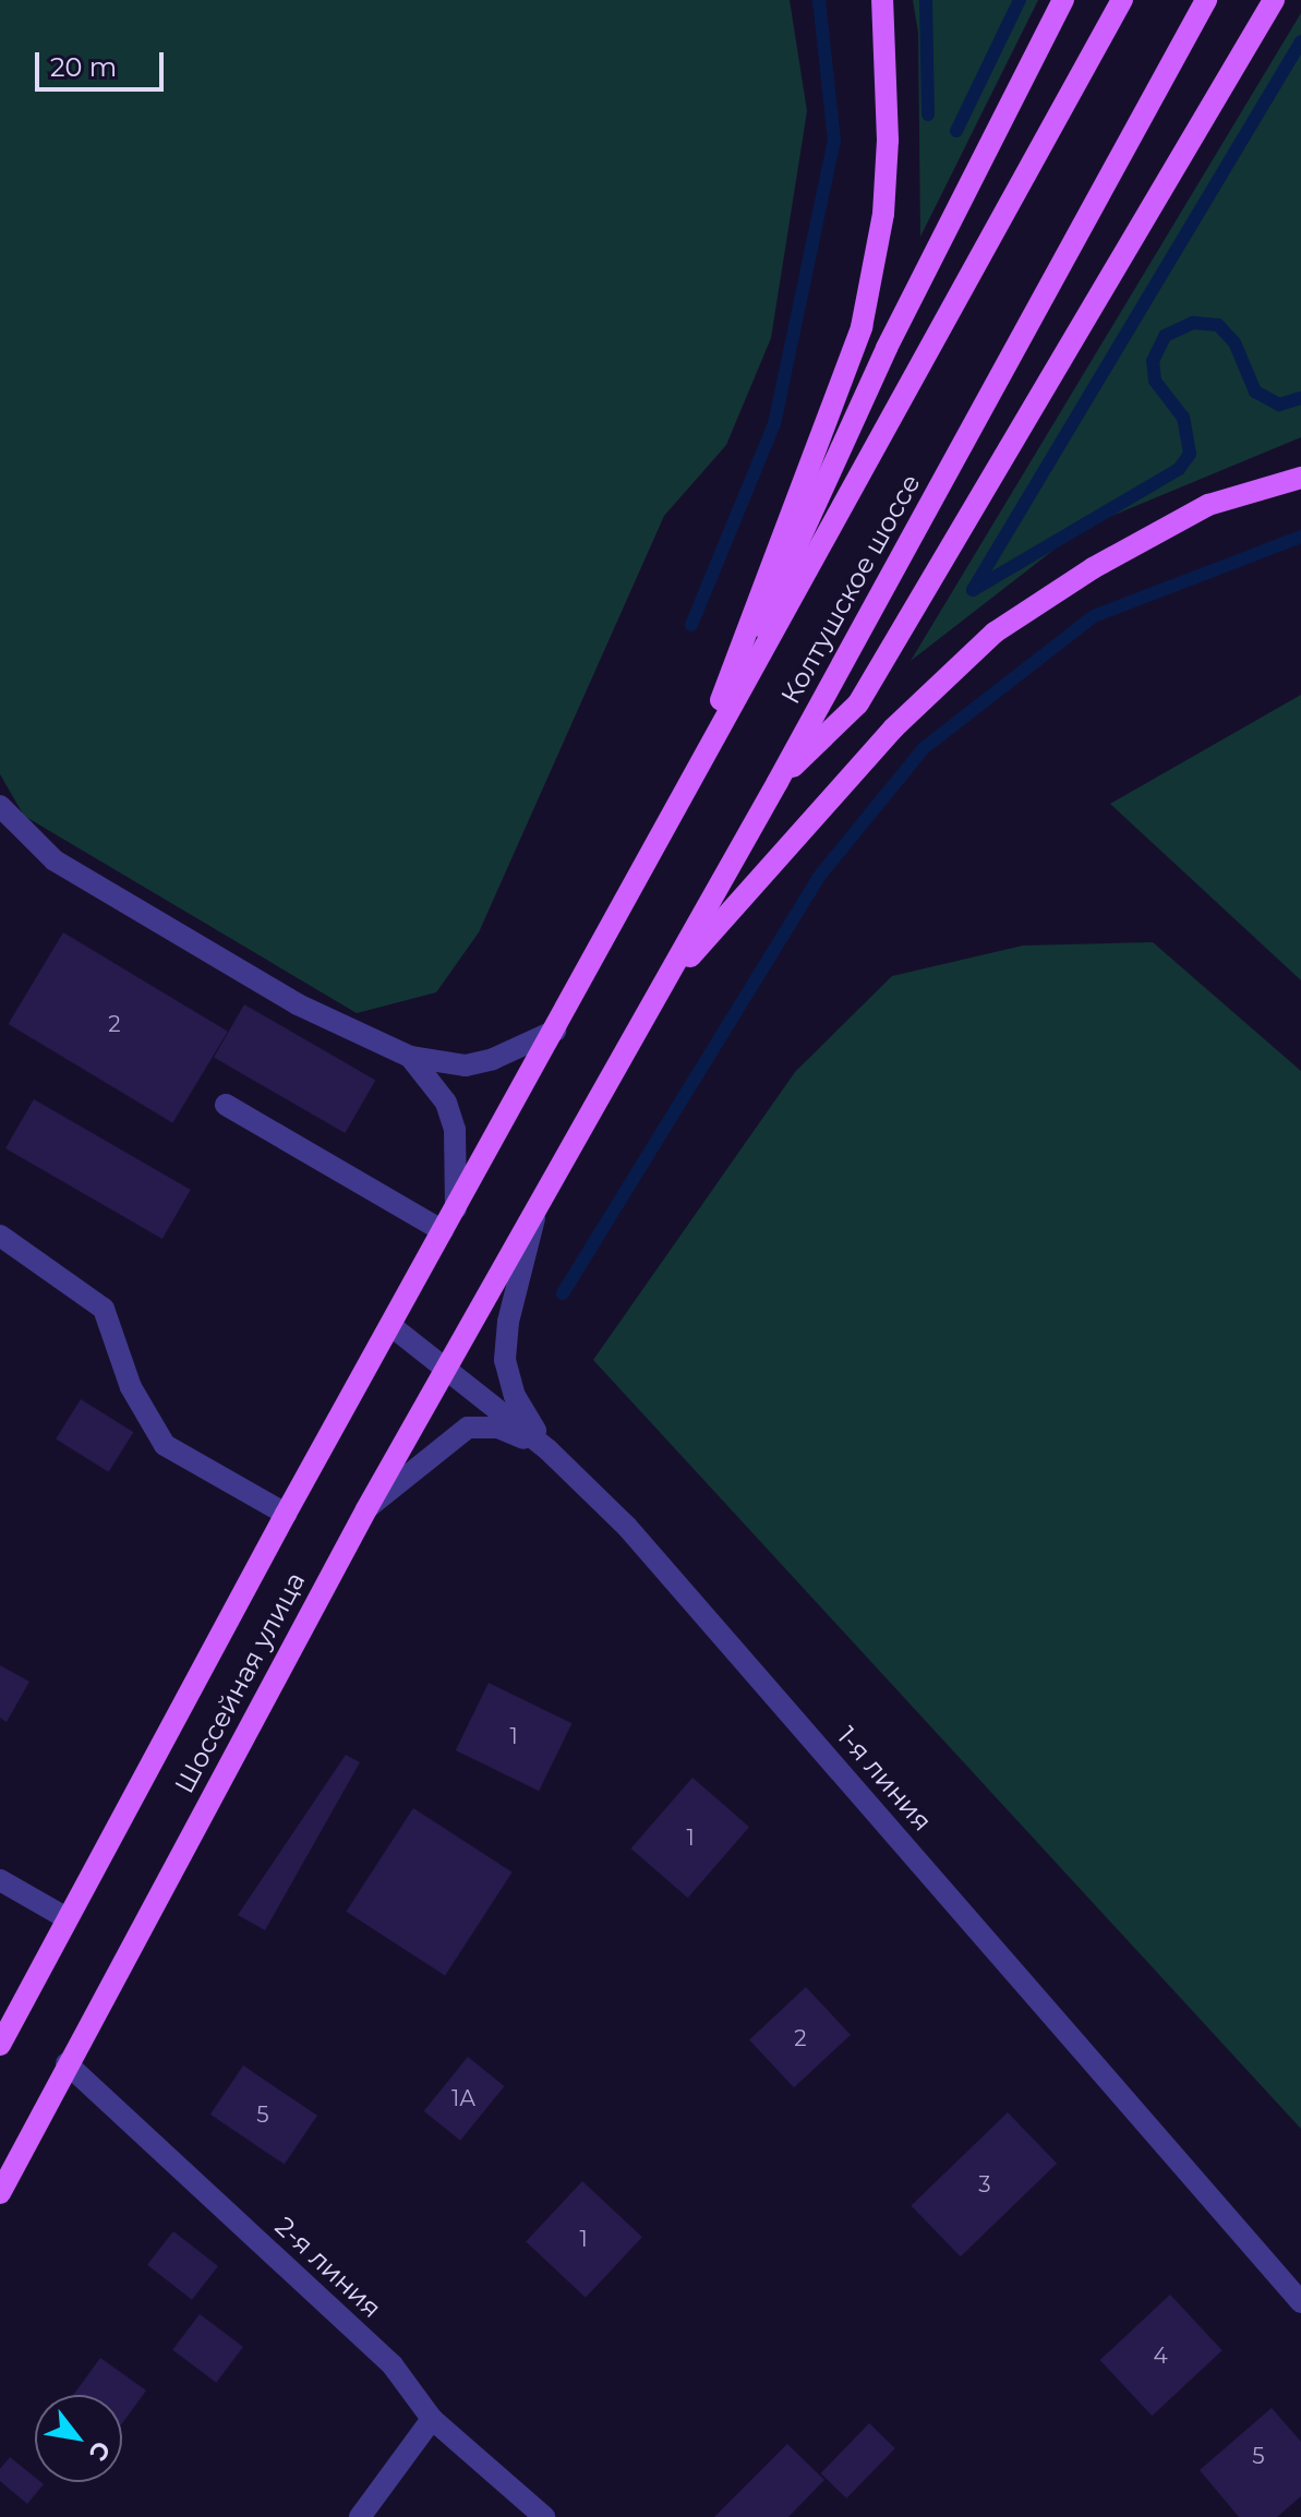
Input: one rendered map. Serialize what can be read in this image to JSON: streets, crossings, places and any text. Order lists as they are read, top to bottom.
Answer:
{
  "streets": {
    "main road": ["Колтушское шоссе", "Шоссейная улица"],
    "street": ["1-я линия", "2-я линия"]
  },
  "crossings": [
    ["Колтушское шоссе", "Шоссейная улица"],
    ["Шоссейная улица", "1-я линия"],
    ["Шоссейная улица", "2-я линия"]
  ],
  "house_numbers": [
    "2",
    "1",
    "1",
    "2",
    "1А",
    "5",
    "3",
    "1",
    "4",
    "5"
  ],
  "scale_bar": "20 m",
  "north": "bottom right"
}
